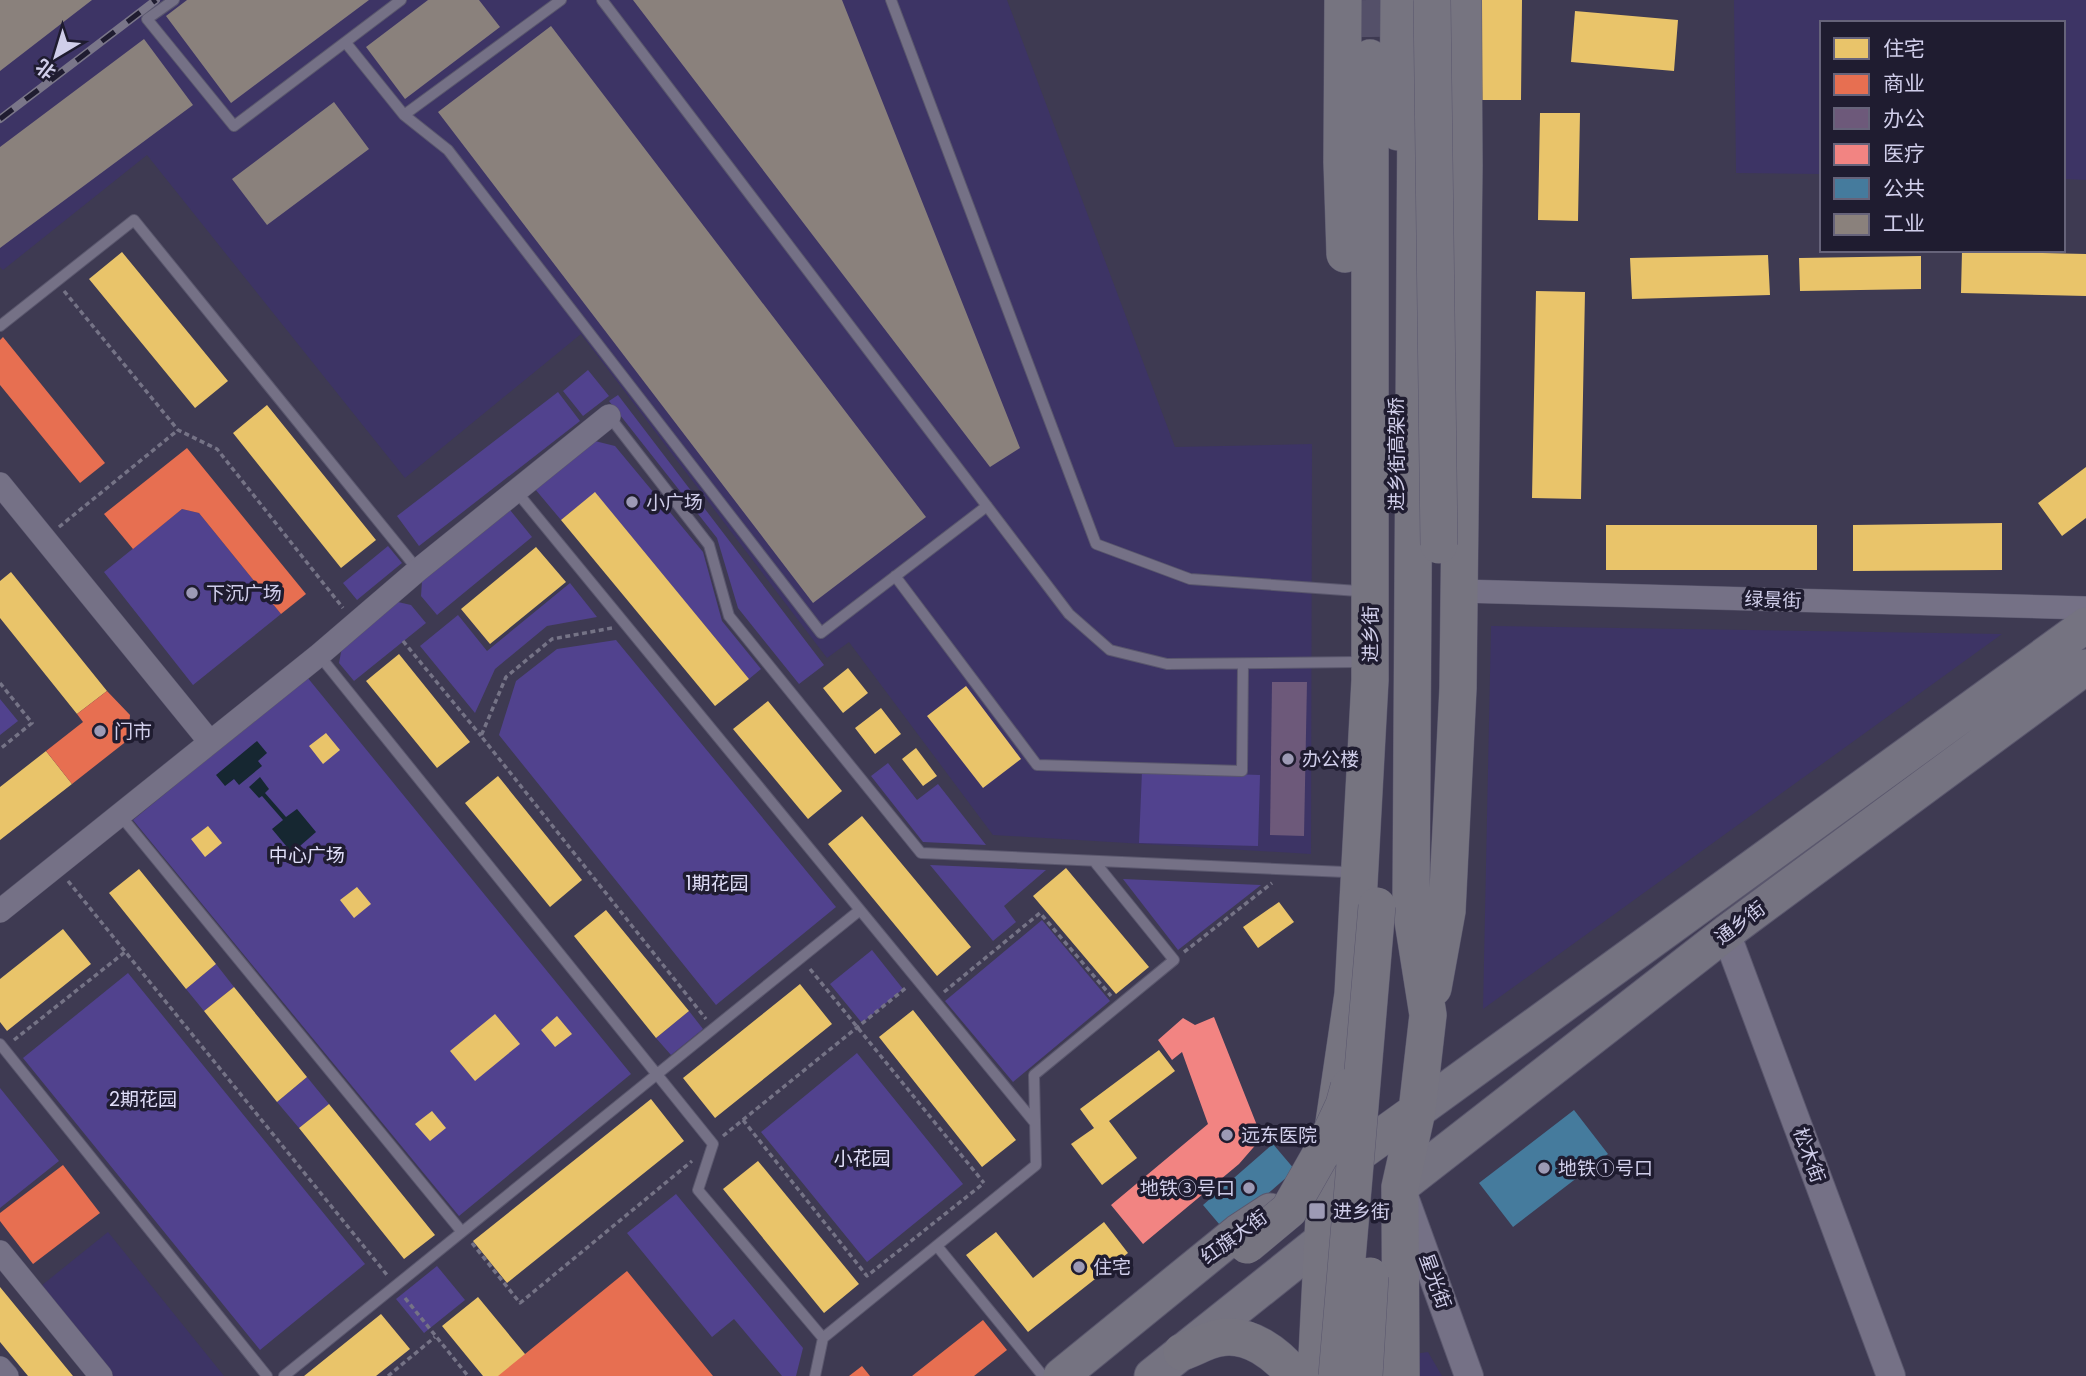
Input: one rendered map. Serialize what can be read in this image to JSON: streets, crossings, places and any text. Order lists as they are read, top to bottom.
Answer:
{
  "streets": {
    "highway": ["进乡街高架桥", "进乡街", "红旗大街"],
    "main road": ["通乡街"],
    "street": ["绿景街", "松木街", "星光街"]
  },
  "crossings": [
    ["进乡街高架桥", "进乡街"],
    ["进乡街", "红旗大街"],
    ["通乡街", "松木街"],
    ["通乡街", "红旗大街"],
    ["通乡街", "星光街"]
  ],
  "parks": [
    "中心广场",
    "1期花园",
    "2期花园",
    "小花园"
  ],
  "places": {
    "other": [
      "小广场",
      "下沉广场",
      "门市",
      "办公楼",
      "远东医院",
      "地铁①号口",
      "地铁③号口",
      "住宅"
    ],
    "transit": ["进乡街"]
  },
  "legend": [
    "住宅",
    "商业",
    "办公",
    "医疗",
    "公共",
    "工业"
  ],
  "north": "bottom left"
}
